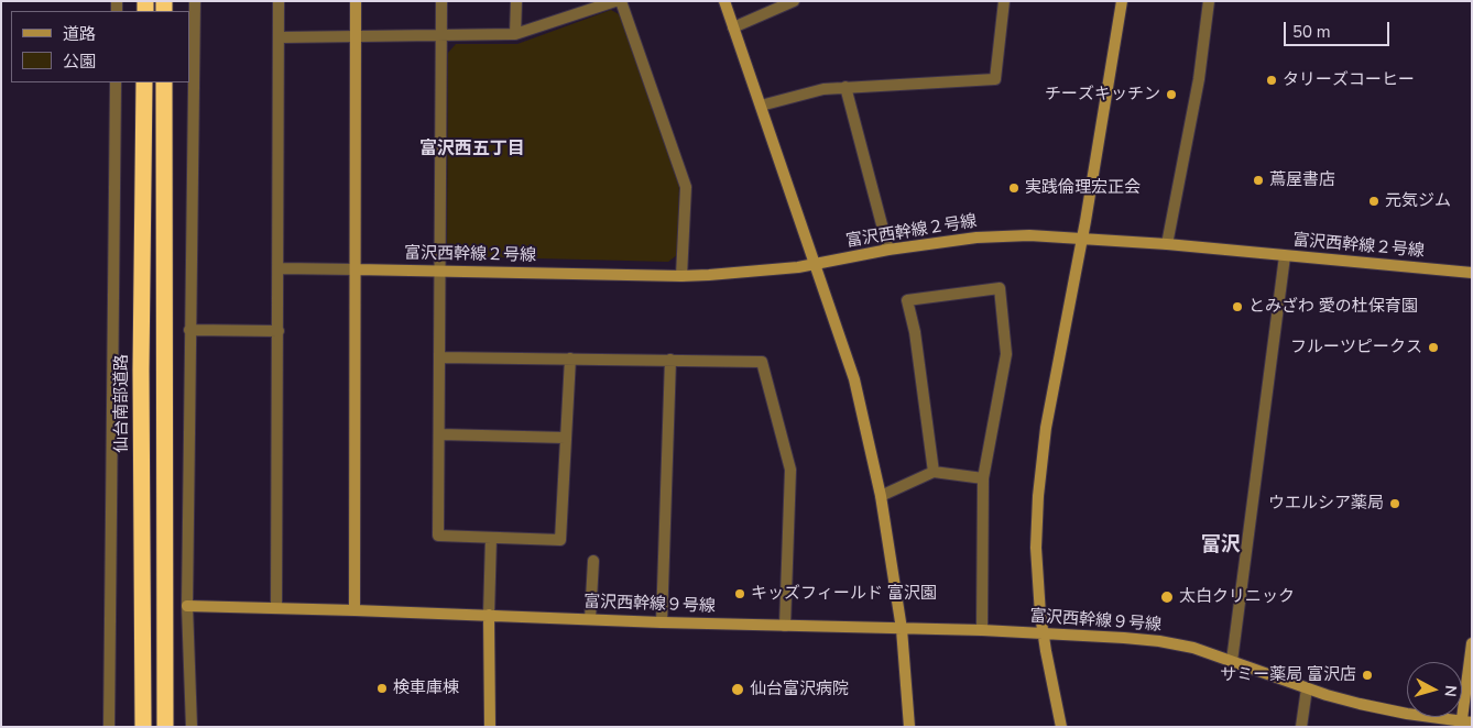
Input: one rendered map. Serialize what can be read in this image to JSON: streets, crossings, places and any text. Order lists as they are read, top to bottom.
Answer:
{
  "streets": {
    "highway": ["仙台南部道路"],
    "street": ["富沢西幹線２号線", "富沢西幹線９号線"]
  },
  "districts": ["富沢西五丁目", "富沢"],
  "places": [
    "タリーズコーヒー",
    "チーズキッチン",
    "蔦屋書店",
    "実践倫理宏正会",
    "元気ジム",
    "とみざわ 愛の杜保育園",
    "フルーツピークス",
    "ウエルシア薬局",
    "キッズフィールド 富沢園",
    "太白クリニック",
    "サミー薬局 富沢店",
    "検車庫棟",
    "仙台富沢病院"
  ],
  "legend": ["道路", "公園"],
  "scale_bar": "50 m",
  "north": "right"
}
